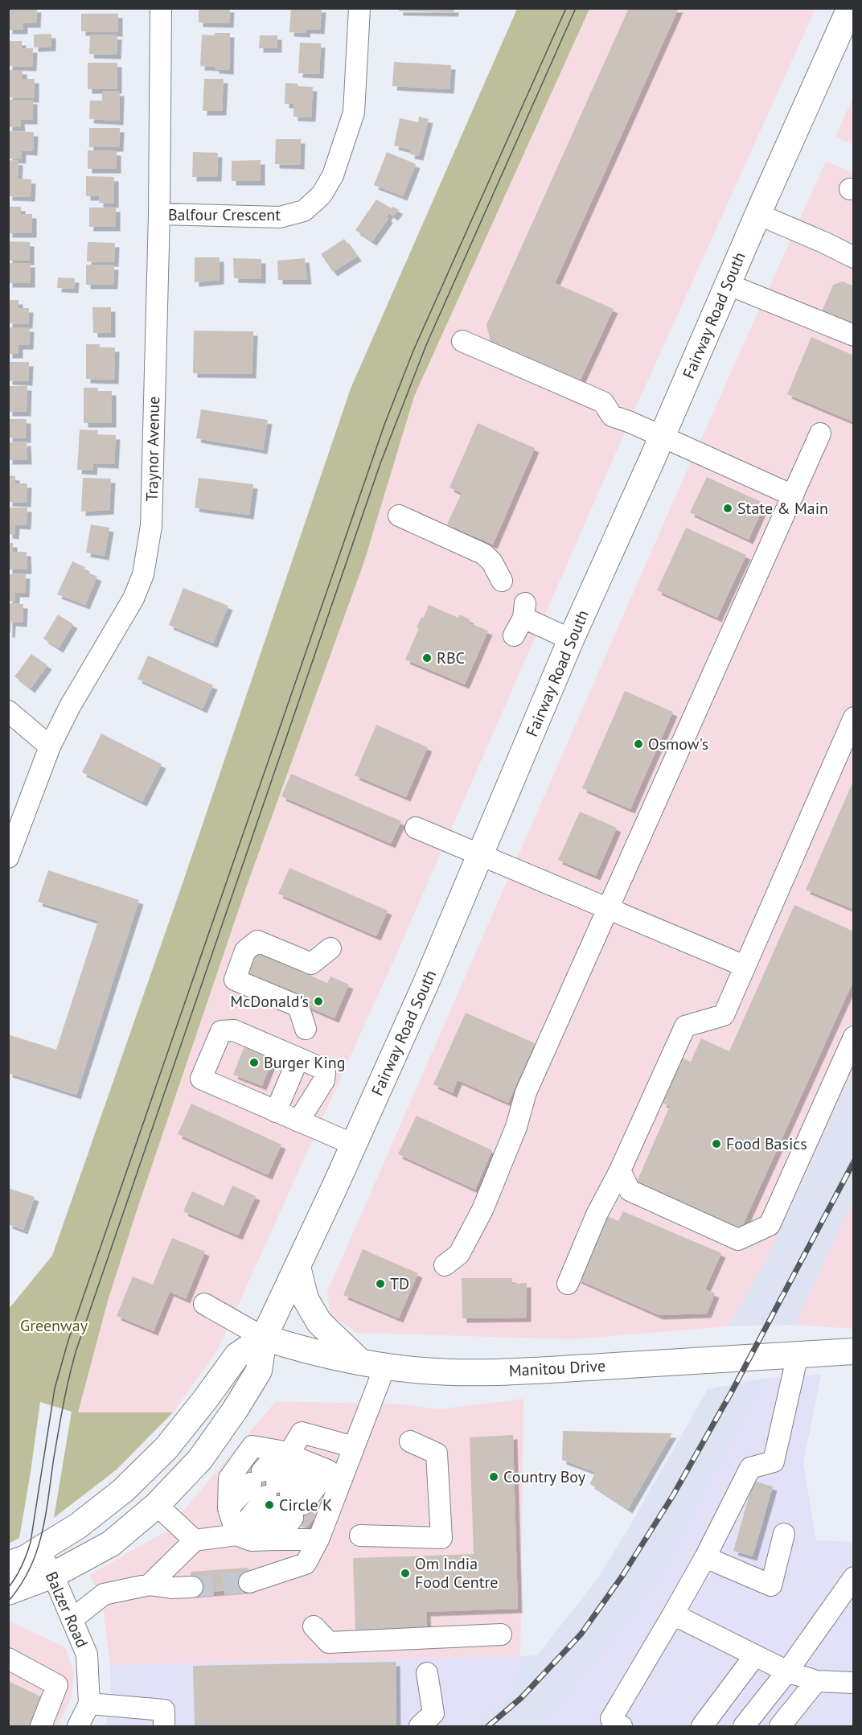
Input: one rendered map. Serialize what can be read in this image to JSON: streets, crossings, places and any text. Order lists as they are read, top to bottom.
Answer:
{
  "streets": {
    "main road": ["Fairway Road South", "Manitou Drive"],
    "street": ["Balfour Crescent", "Traynor Avenue", "Balzer Road"]
  },
  "crossings": [
    ["Balfour Crescent", "Traynor Avenue"],
    ["Fairway Road South", "Manitou Drive"]
  ],
  "parks": ["Greenway"],
  "places": [
    "State & Main",
    "RBC",
    "Osmow's",
    "McDonald's",
    "Burger King",
    "Food Basics",
    "TD",
    "Country Boy",
    "Circle K",
    "Om India Food Centre"
  ]
}
